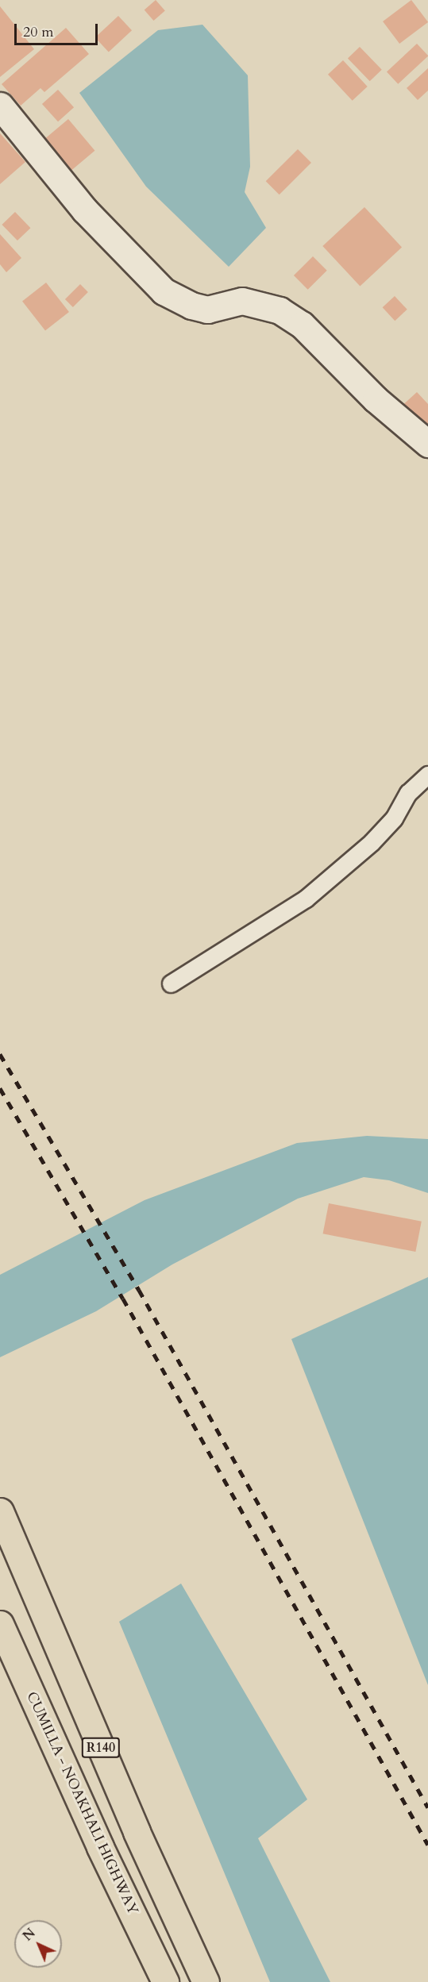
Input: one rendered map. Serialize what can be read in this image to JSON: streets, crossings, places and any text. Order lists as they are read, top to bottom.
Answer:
{
  "streets": {
    "main road": ["R140", "CUMILLA - NOAKHALI HIGHWAY"]
  },
  "scale_bar": "20 m",
  "north": "top left"
}
